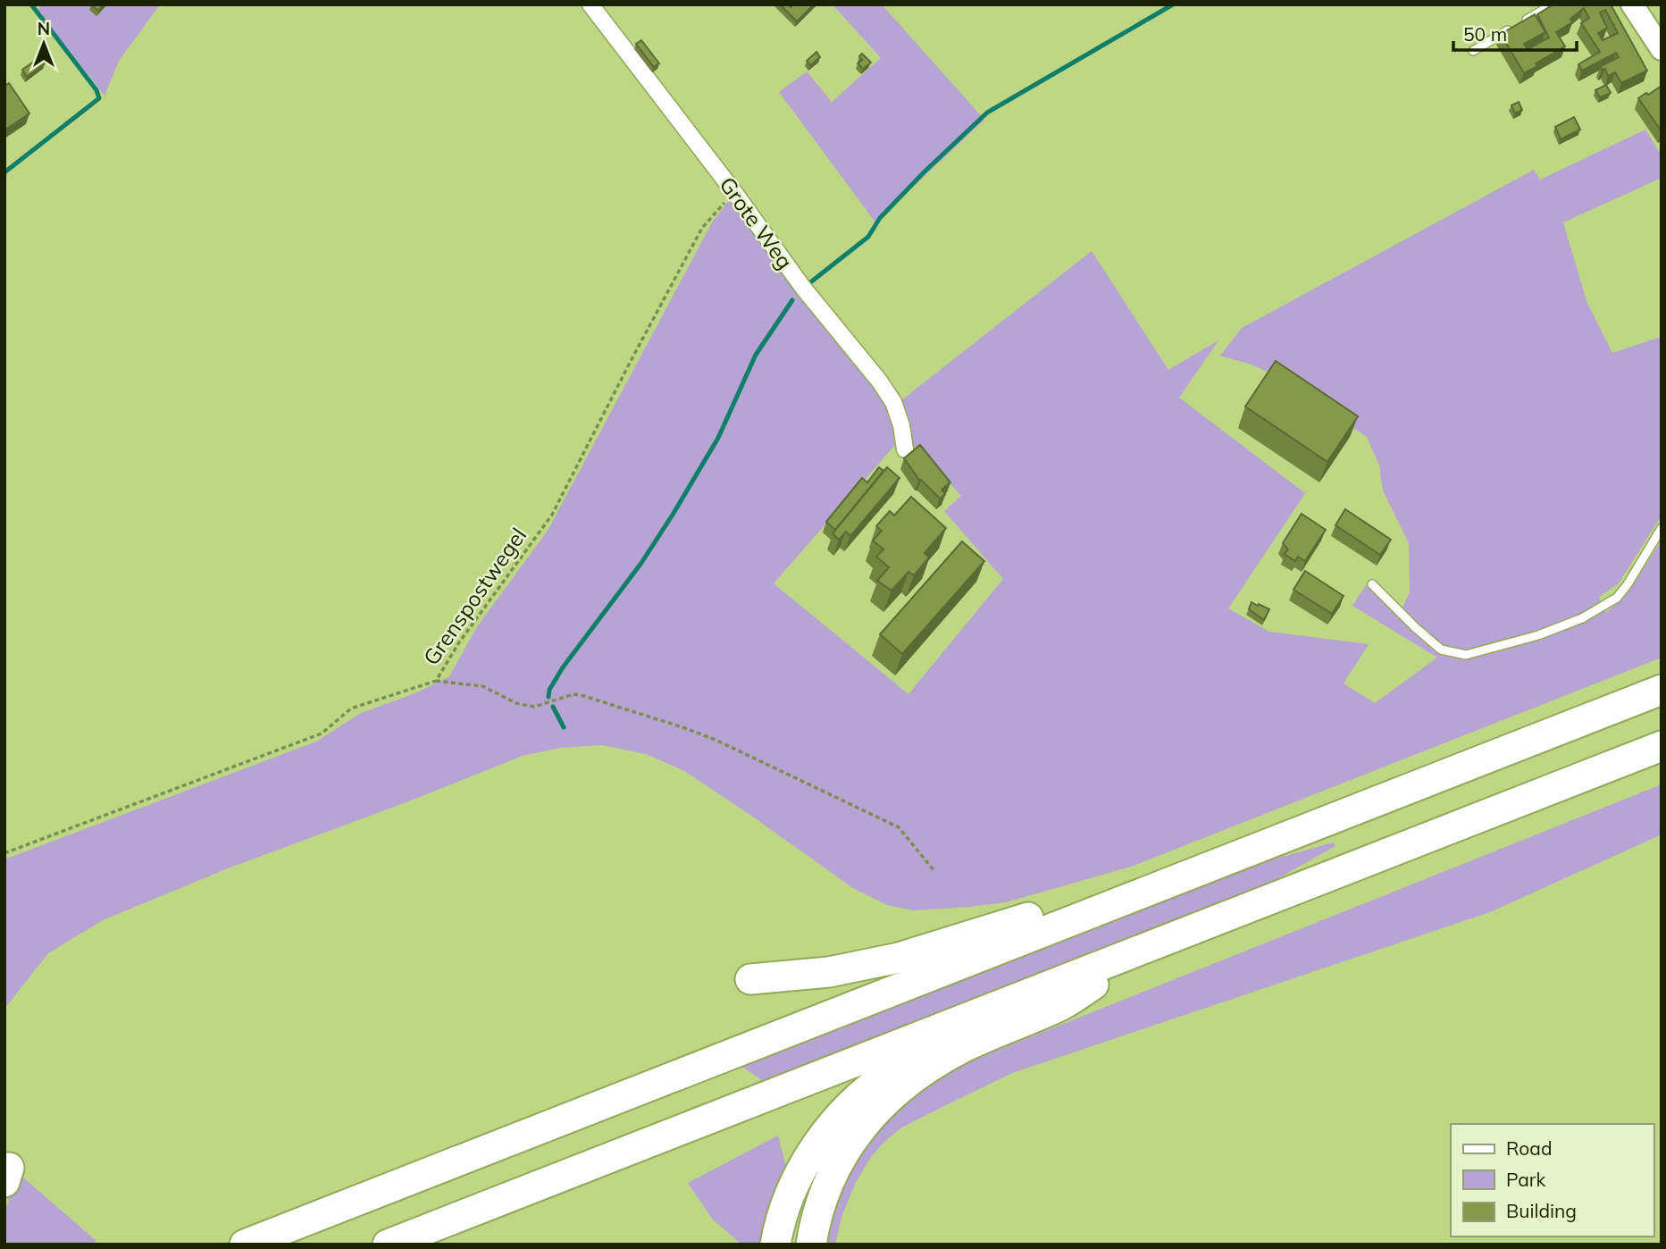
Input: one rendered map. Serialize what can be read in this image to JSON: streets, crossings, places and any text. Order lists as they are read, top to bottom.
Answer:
{
  "streets": {
    "street": ["Grote Weg"],
    "path": ["Grenspostwegel"]
  },
  "crossings": [
    ["Grote Weg", "Grenspostwegel"]
  ],
  "legend": ["Road", "Park", "Building"],
  "scale_bar": "50 m",
  "north": "top"
}
